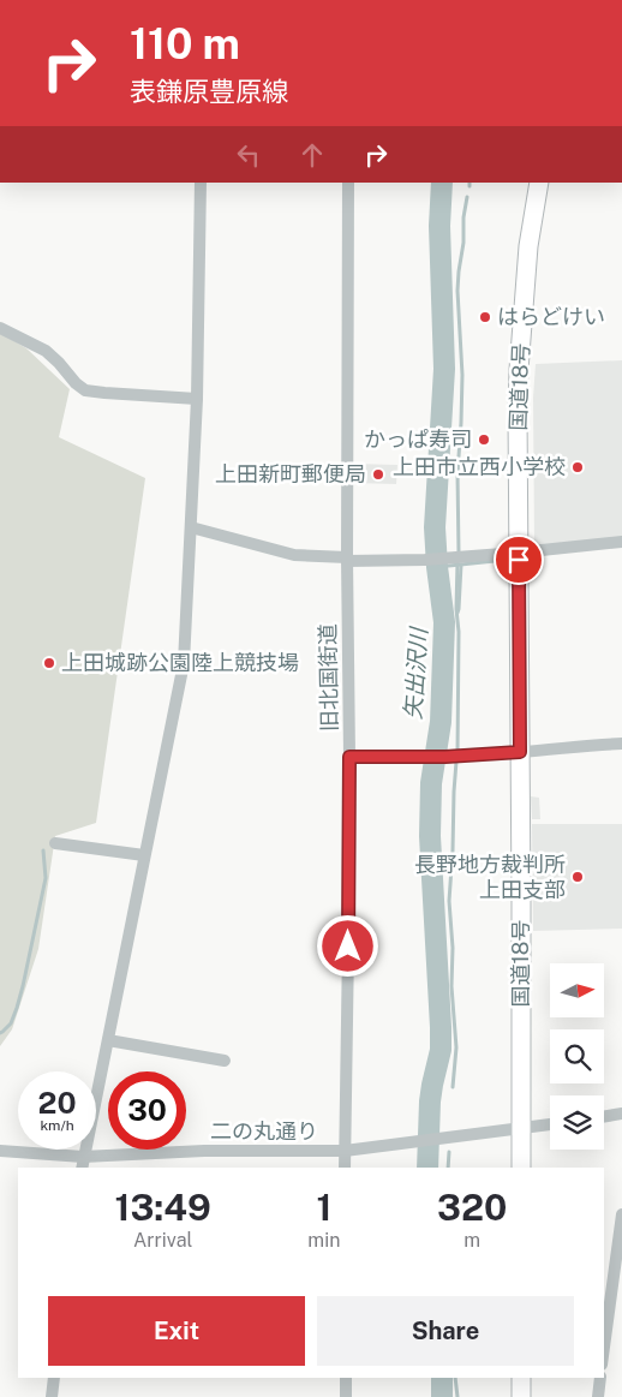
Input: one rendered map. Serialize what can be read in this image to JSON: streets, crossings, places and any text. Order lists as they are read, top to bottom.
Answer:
{
  "streets": {
    "highway": ["国道18号"],
    "street": ["旧北国街道", "二の丸通り"]
  },
  "crossings": [
    ["国道18号", "二の丸通り"],
    ["旧北国街道", "二の丸通り"]
  ],
  "water": ["矢出沢川"],
  "places": [
    "はらどけい",
    "かっぱ寿司",
    "上田市立西小学校",
    "上田新町郵便局",
    "上田城跡公園陸上競技場",
    "長野地方裁判所 上田支部"
  ],
  "north": "right",
  "page": {
    "turn": ["110 m", "表鎌原豊原線"],
    "speed": "20 km/h",
    "limit": "30",
    "eta": [
      "13:49",
      "Arrival",
      "1",
      "min",
      "320",
      "m"
    ],
    "buttons": ["Exit", "Share"]
  }
}
